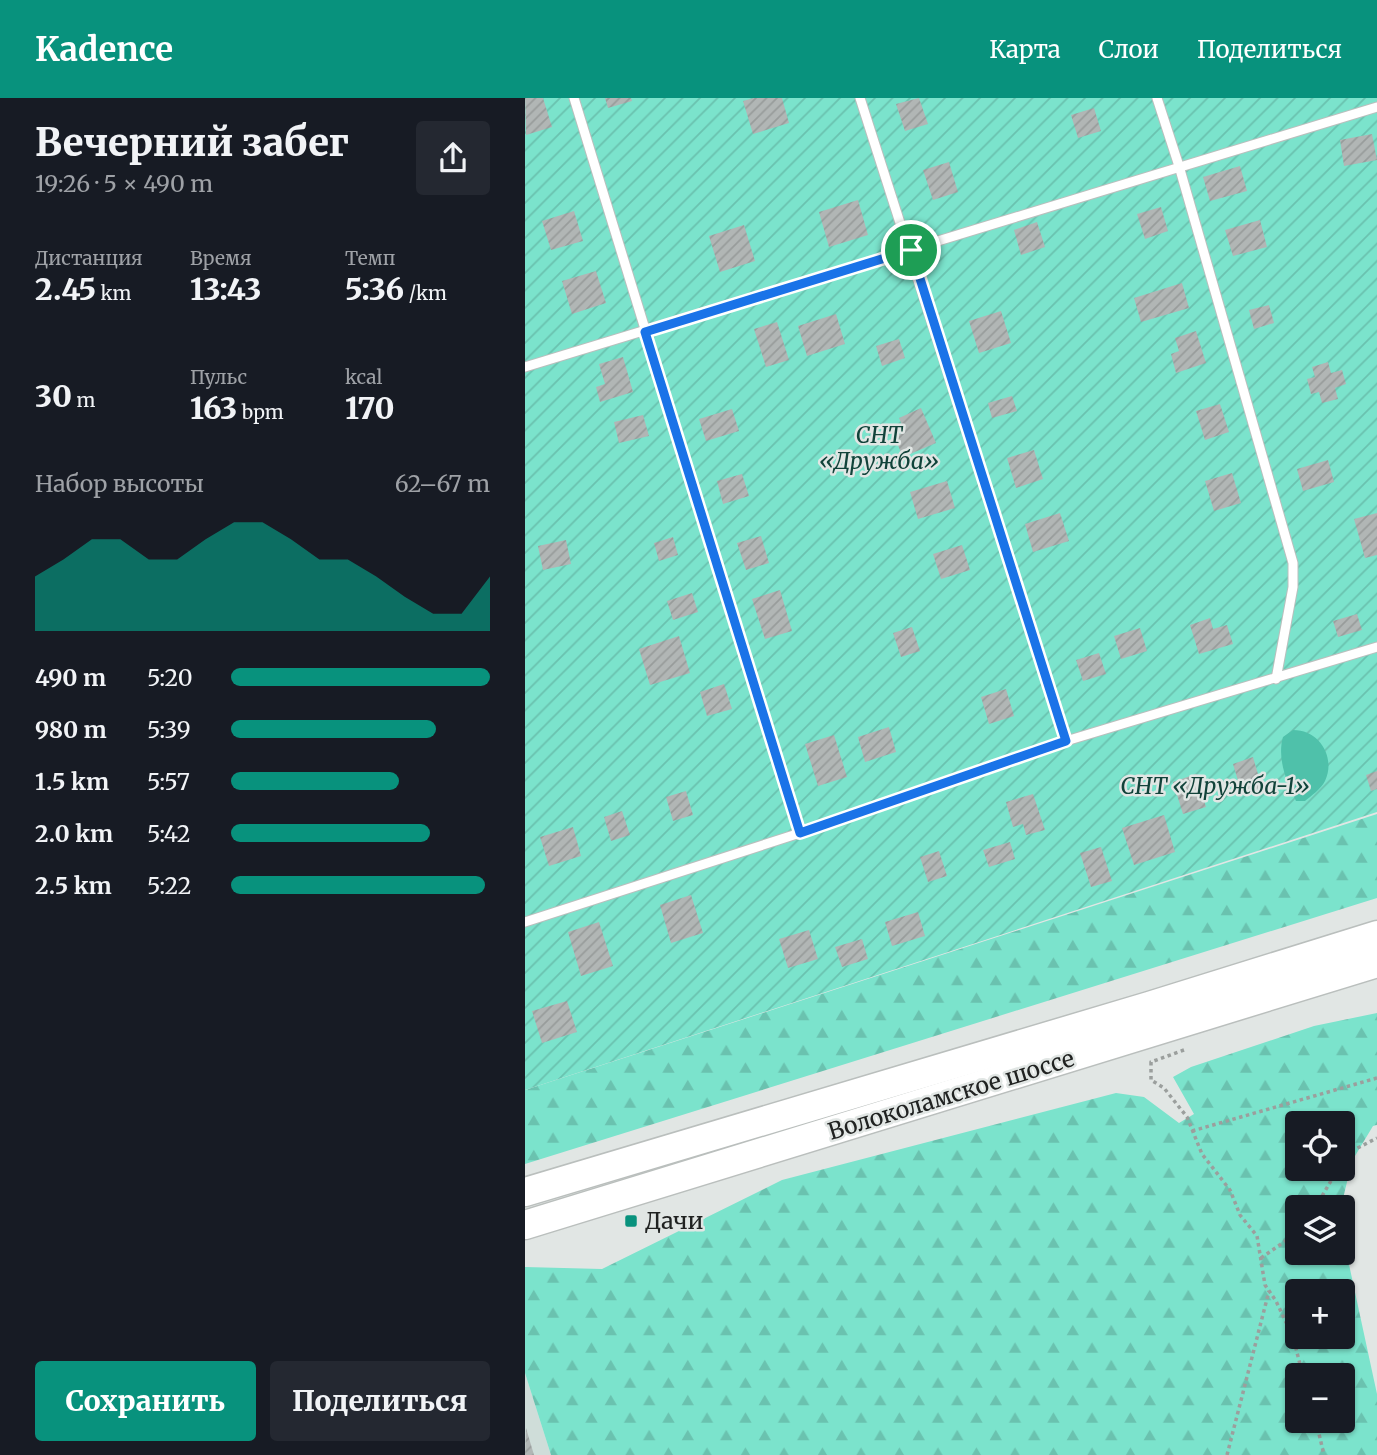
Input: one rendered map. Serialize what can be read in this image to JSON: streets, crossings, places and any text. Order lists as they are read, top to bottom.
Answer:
{
  "streets": {
    "main road": ["Волоколамское шоссе"]
  },
  "parks": ["СНТ «Дружба»", "СНТ «Дружба-1»"],
  "places": {
    "transit": ["Дачи"]
  },
  "page": {
    "header": "Kadence",
    "nav": ["Карта", "Слои", "Поделиться"],
    "heading": ["Вечерний забег", "19:26 · 5 × 490 m"],
    "stats": [
      ["Дистанция", "2.45 km"],
      ["Время", "13:43"],
      ["Темп", "5:36 /km"],
      ["30 m"],
      ["Пульс", "163 bpm"],
      ["kcal", "170"]
    ],
    "chart": ["Набор высоты", "62–67 m"],
    "list": [
      {
        "name": "490 m",
        "note": "5:20"
      },
      {
        "name": "980 m",
        "note": "5:39"
      },
      {
        "name": "1.5 km",
        "note": "5:57"
      },
      {
        "name": "2.0 km",
        "note": "5:42"
      },
      {
        "name": "2.5 km",
        "note": "5:22"
      }
    ],
    "map_buttons": ["+", "−"],
    "buttons": ["Сохранить", "Поделиться"]
  }
}
